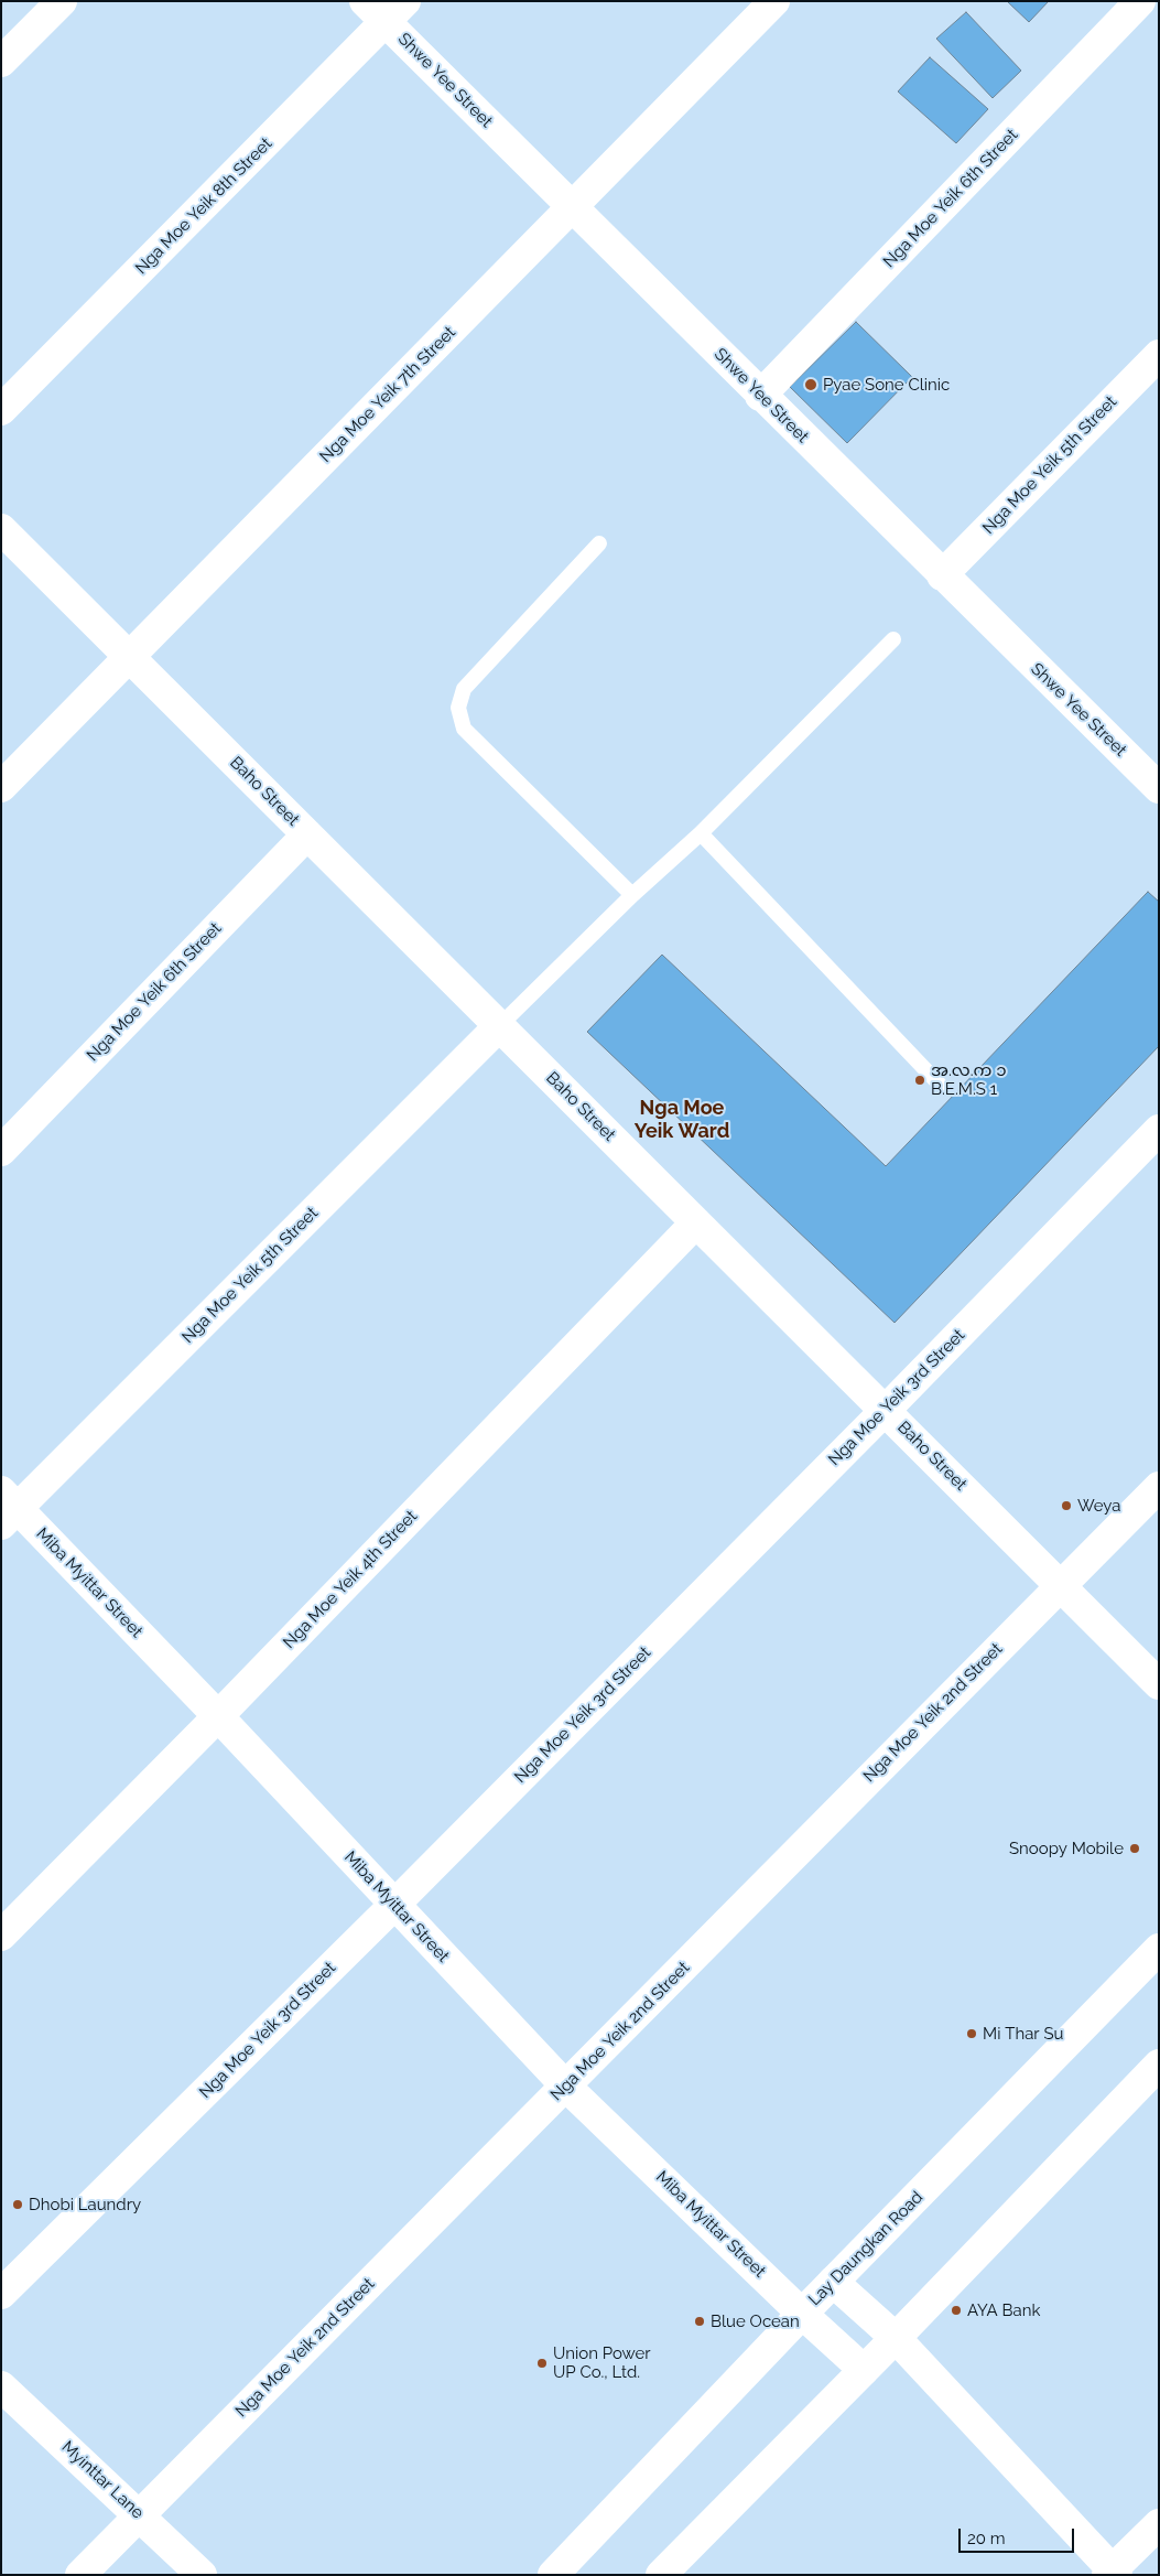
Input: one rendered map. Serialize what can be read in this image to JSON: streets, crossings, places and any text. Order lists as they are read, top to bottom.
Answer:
{
  "streets": {
    "street": [
      "Shwe Yee Street",
      "Nga Moe Yeik 6th Street",
      "Nga Moe Yeik 8th Street",
      "Nga Moe Yeik 7th Street",
      "Nga Moe Yeik 5th Street",
      "Baho Street",
      "Nga Moe Yeik 3rd Street",
      "Nga Moe Yeik 4th Street",
      "Miba Myittar Street",
      "Nga Moe Yeik 2nd Street",
      "Lay Daungkan Road",
      "Myinttar Lane"
    ]
  },
  "crossings": [
    ["Shwe Yee Street", "Nga Moe Yeik 6th Street"],
    ["Shwe Yee Street", "Nga Moe Yeik 8th Street"],
    ["Shwe Yee Street", "Nga Moe Yeik 7th Street"],
    ["Shwe Yee Street", "Nga Moe Yeik 5th Street"],
    ["Nga Moe Yeik 6th Street", "Baho Street"],
    ["Nga Moe Yeik 7th Street", "Baho Street"],
    ["Nga Moe Yeik 5th Street", "Baho Street"],
    ["Nga Moe Yeik 5th Street", "Miba Myittar Street"],
    ["Baho Street", "Nga Moe Yeik 3rd Street"],
    ["Baho Street", "Nga Moe Yeik 4th Street"],
    ["Baho Street", "Nga Moe Yeik 2nd Street"],
    ["Nga Moe Yeik 3rd Street", "Miba Myittar Street"],
    ["Nga Moe Yeik 4th Street", "Miba Myittar Street"],
    ["Miba Myittar Street", "Nga Moe Yeik 2nd Street"],
    ["Miba Myittar Street", "Lay Daungkan Road"],
    ["Nga Moe Yeik 2nd Street", "Myinttar Lane"]
  ],
  "districts": ["Nga Moe Yeik Ward"],
  "places": [
    "Pyae Sone Clinic",
    "အ.လ.က ၁ B.E.M.S 1",
    "Weya",
    "Snoopy Mobile",
    "Mi Thar Su",
    "Dhobi Laundry",
    "AYA Bank",
    "Blue Ocean",
    "Union Power UP Co., Ltd."
  ],
  "scale_bar": "20 m"
}
